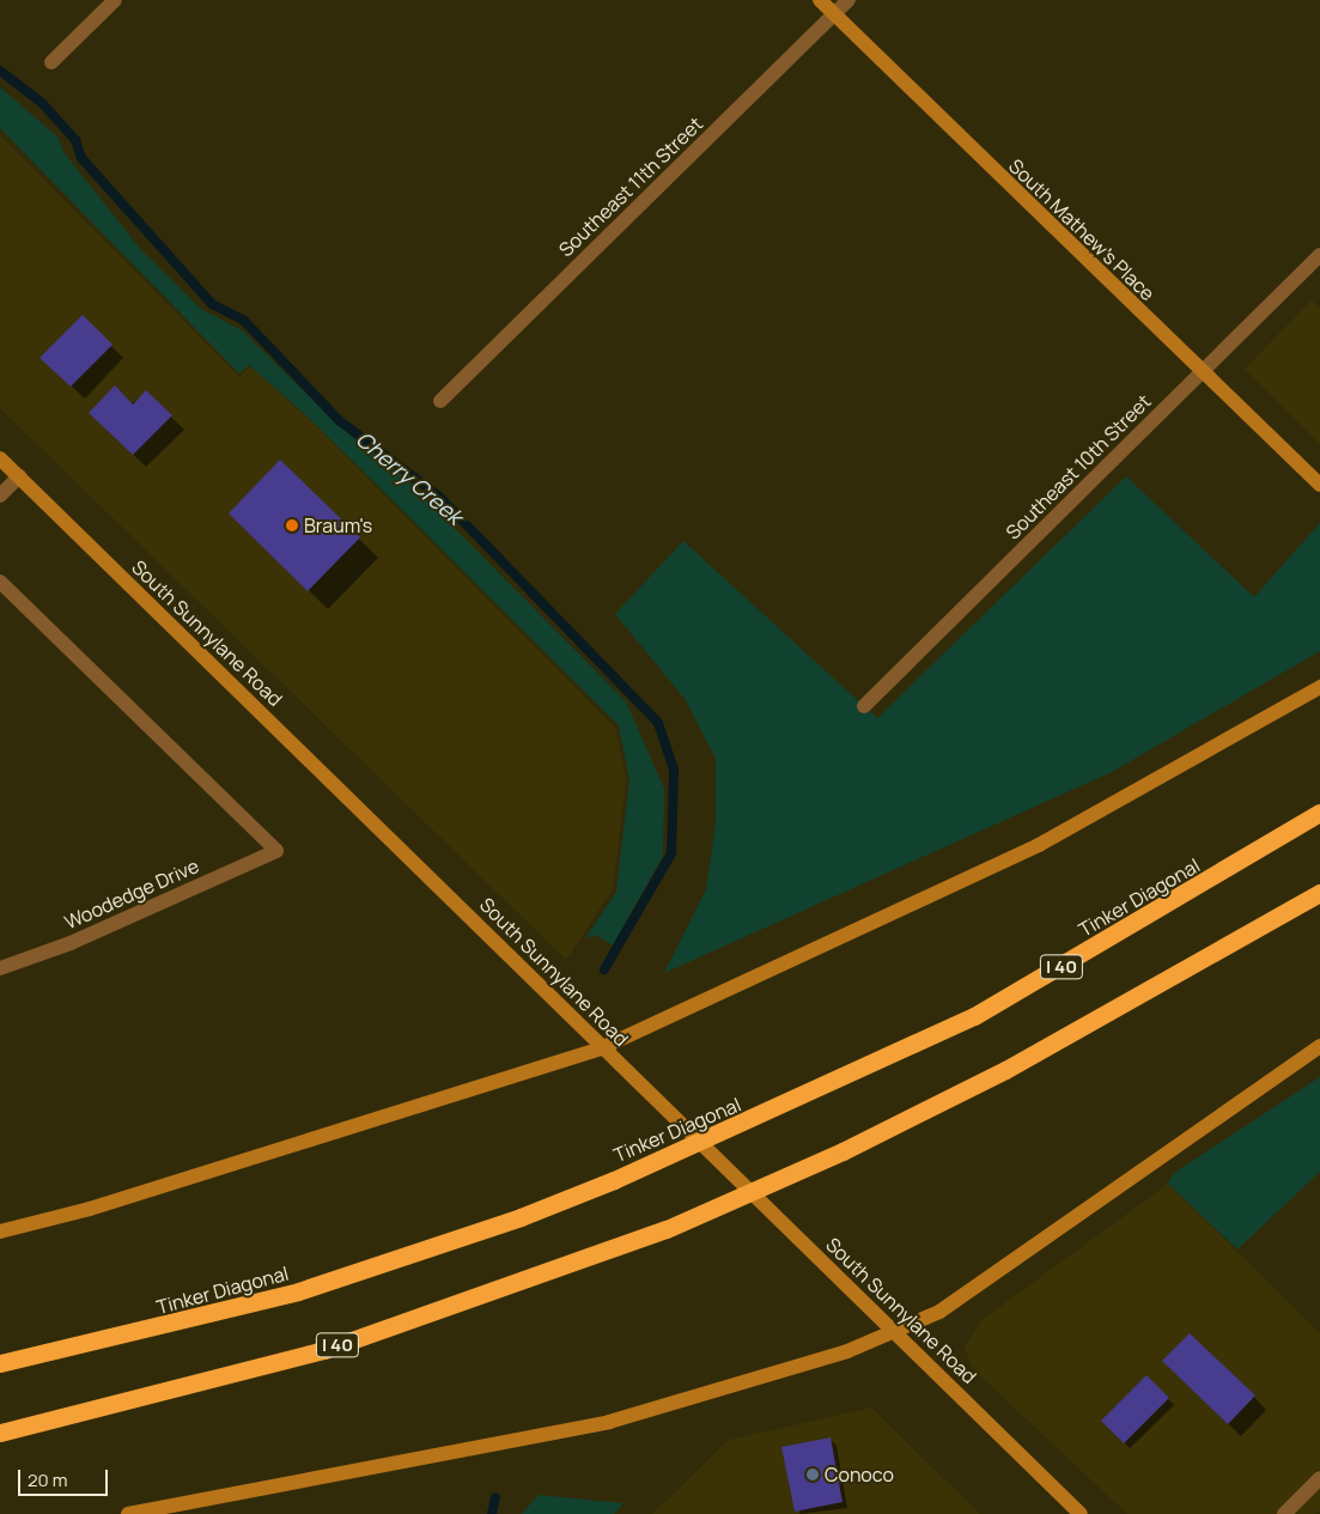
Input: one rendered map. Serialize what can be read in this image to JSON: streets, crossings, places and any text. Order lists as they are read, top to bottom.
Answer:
{
  "streets": {
    "highway": ["Tinker Diagonal", "I 40"],
    "street": [
      "Southeast 11th Street",
      "South Mathew's Place",
      "Southeast 10th Street",
      "South Sunnylane Road",
      "Woodedge Drive"
    ]
  },
  "crossings": [
    ["Southeast 11th Street", "South Mathew's Place"],
    ["South Mathew's Place", "Southeast 10th Street"]
  ],
  "water": ["Cherry Creek"],
  "places": ["Braum's", "Conoco"],
  "scale_bar": "20 m"
}
